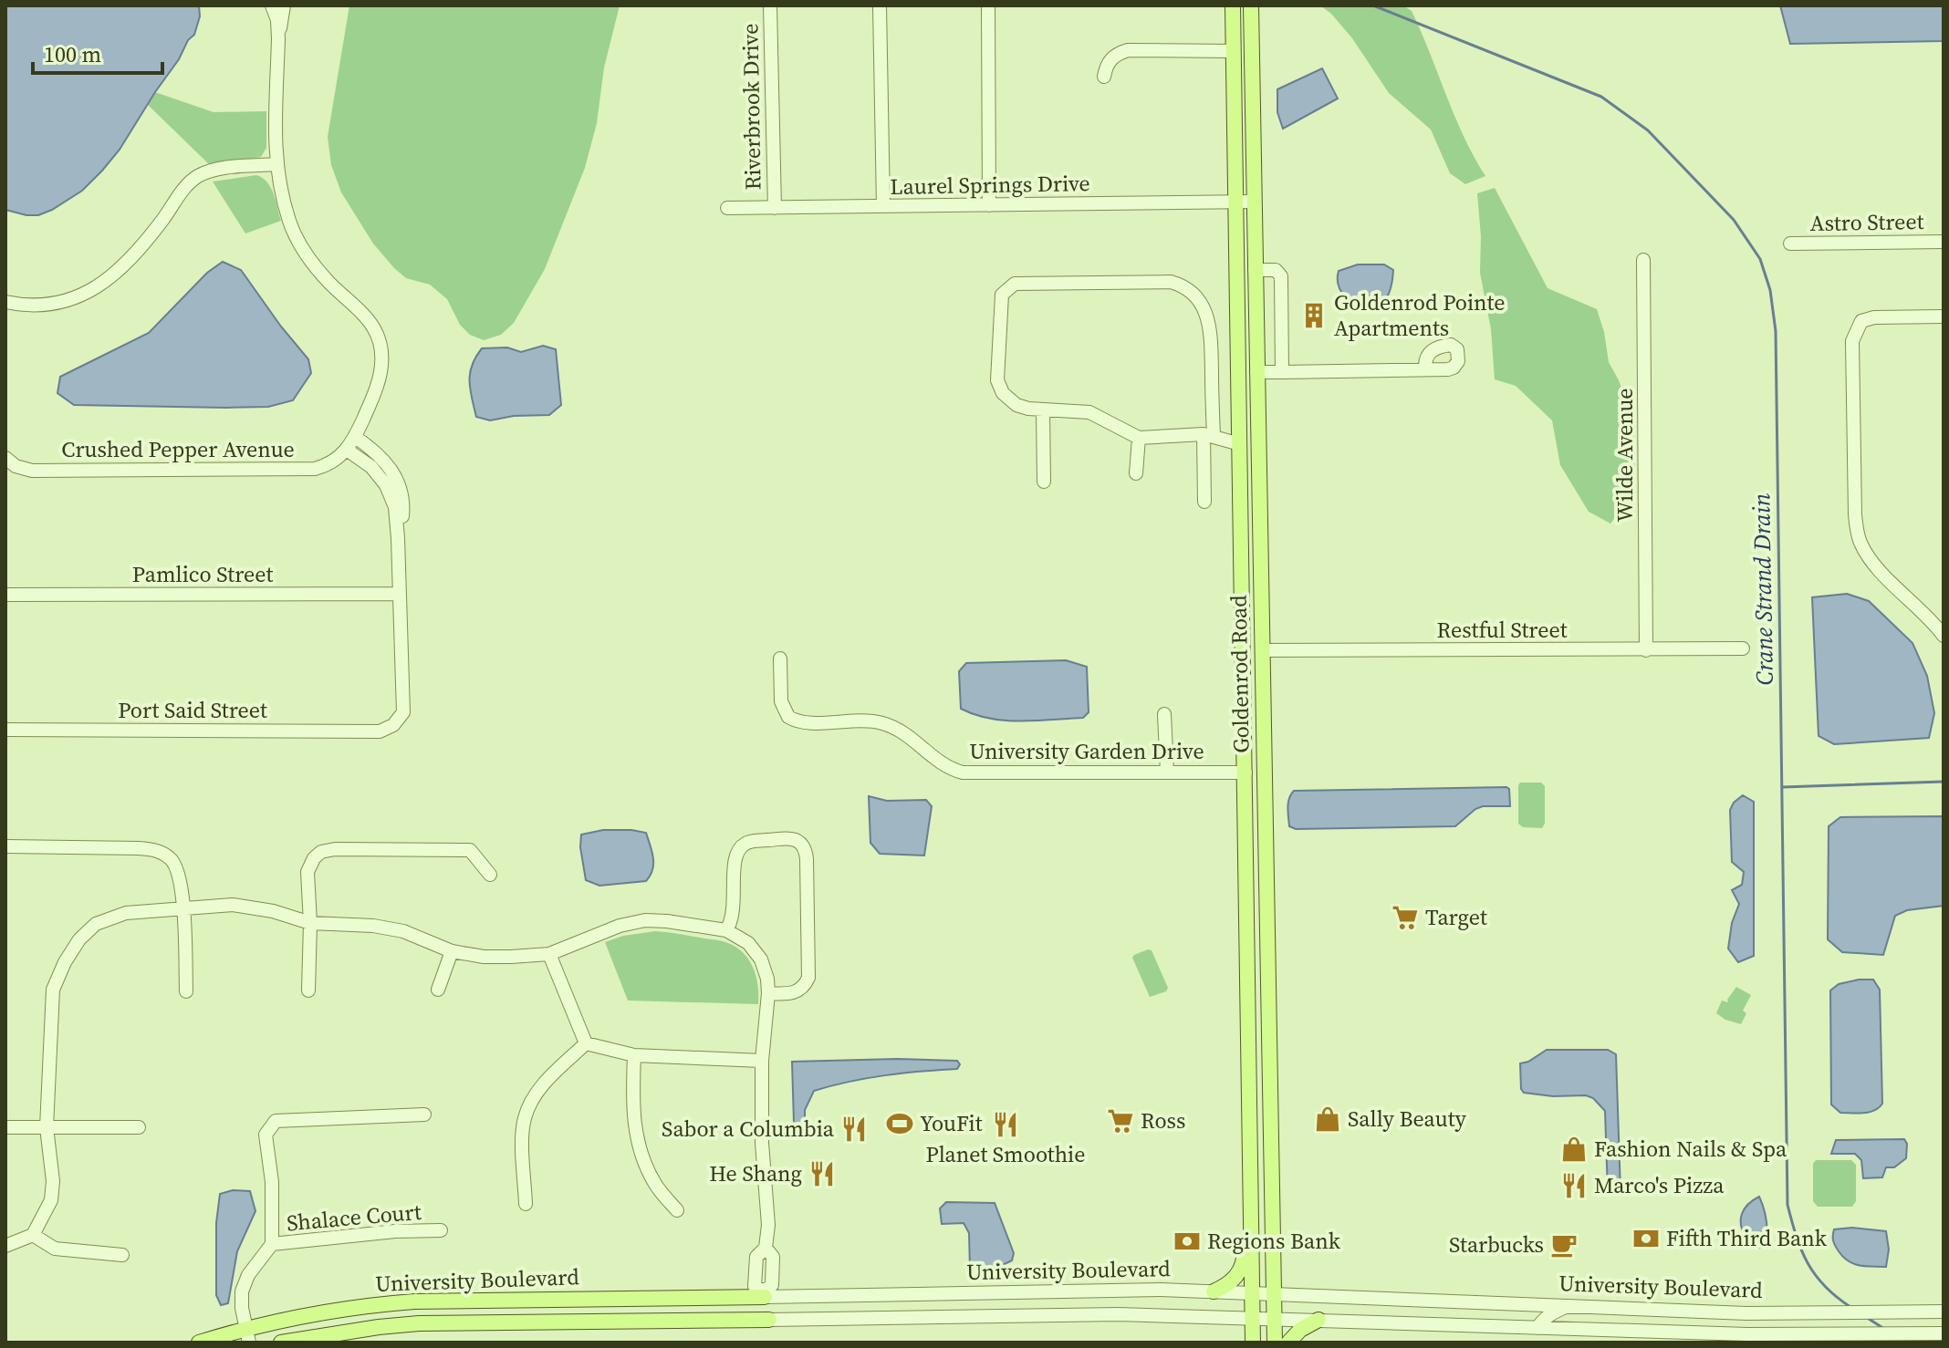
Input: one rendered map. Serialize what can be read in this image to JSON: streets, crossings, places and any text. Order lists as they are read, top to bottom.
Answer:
{
  "streets": {
    "main road": ["Goldenrod Road", "University Boulevard"],
    "street": [
      "Riverbrook Drive",
      "Laurel Springs Drive",
      "Astro Street",
      "Crushed Pepper Avenue",
      "Wilde Avenue",
      "Pamlico Street",
      "Restful Street",
      "Port Said Street",
      "University Garden Drive",
      "Shalace Court"
    ]
  },
  "crossings": [
    ["Riverbrook Drive", "Laurel Springs Drive"],
    ["Laurel Springs Drive", "Goldenrod Road"],
    ["Wilde Avenue", "Restful Street"],
    ["Pamlico Street", "Port Said Street"],
    ["Restful Street", "Goldenrod Road"],
    ["Goldenrod Road", "University Garden Drive"],
    ["Goldenrod Road", "University Boulevard"]
  ],
  "water": ["Crane Strand Drain"],
  "places": {
    "building": ["Goldenrod Pointe Apartments"],
    "supermarket": ["Target", "Ross"],
    "shop": ["Sally Beauty", "Fashion Nails & Spa"],
    "sports": ["YouFit"],
    "restaurant": [
      "Planet Smoothie",
      "Sabor a Columbia",
      "He Shang",
      "Marco's Pizza"
    ],
    "bank": ["Fifth Third Bank", "Regions Bank"],
    "cafe": ["Starbucks"]
  },
  "scale_bar": "100 m"
}
